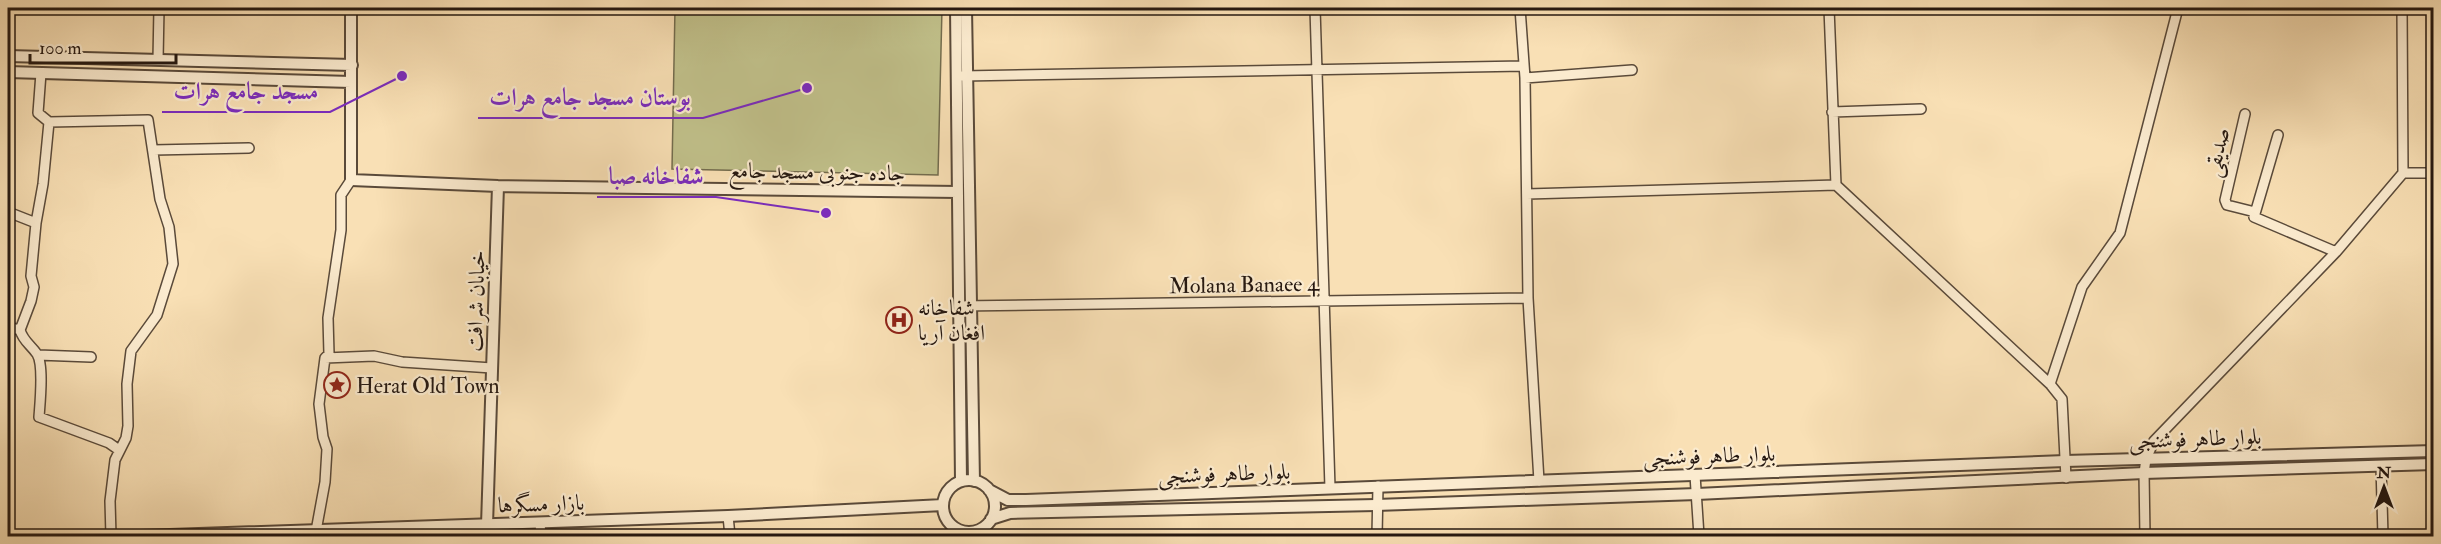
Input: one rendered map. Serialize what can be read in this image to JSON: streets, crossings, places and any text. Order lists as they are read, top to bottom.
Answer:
{
  "streets": {
    "street": [
      "صدیقی",
      "جاده جنوبی مسجد جامع",
      "Molana Banaee 4",
      "خیابان شرافت",
      "بلوار طاهر فوشنجی",
      "بازار مسگرها"
    ]
  },
  "crossings": [
    ["جاده جنوبی مسجد جامع", "خیابان شرافت"],
    ["خیابان شرافت", "بازار مسگرها"],
    ["بلوار طاهر فوشنجی", "بازار مسگرها"]
  ],
  "places": {
    "other": ["مسجد جامع هرات", "بوستان مسجد جامع هرات", "شفاخانه صبا"],
    "hospital": ["شفاخانه افغان آریا"],
    "place": ["Herat Old Town"]
  },
  "scale_bar": "100 m",
  "north": "top"
}
